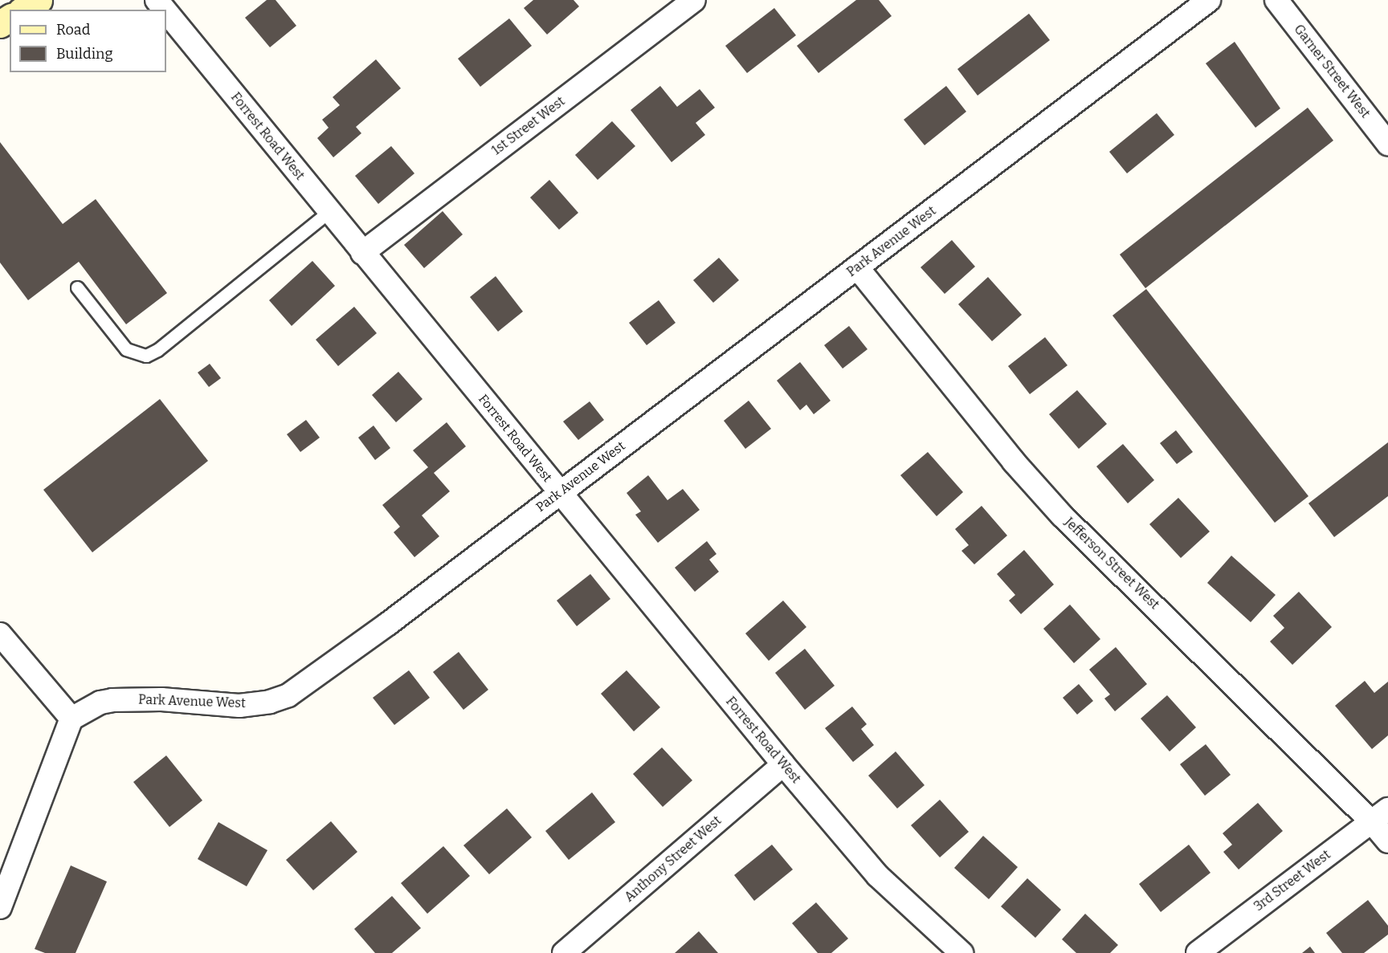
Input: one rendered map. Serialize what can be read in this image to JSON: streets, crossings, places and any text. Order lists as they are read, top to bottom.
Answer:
{
  "streets": {
    "street": [
      "Garner Street West",
      "1st Street West",
      "Forrest Road West",
      "Park Avenue West",
      "Jefferson Street West",
      "Anthony Street West",
      "3rd Street West"
    ]
  },
  "crossings": [
    ["1st Street West", "Forrest Road West"],
    ["Forrest Road West", "Park Avenue West"],
    ["Forrest Road West", "Anthony Street West"],
    ["Park Avenue West", "Jefferson Street West"],
    ["Jefferson Street West", "3rd Street West"]
  ],
  "legend": ["Road", "Building"]
}
